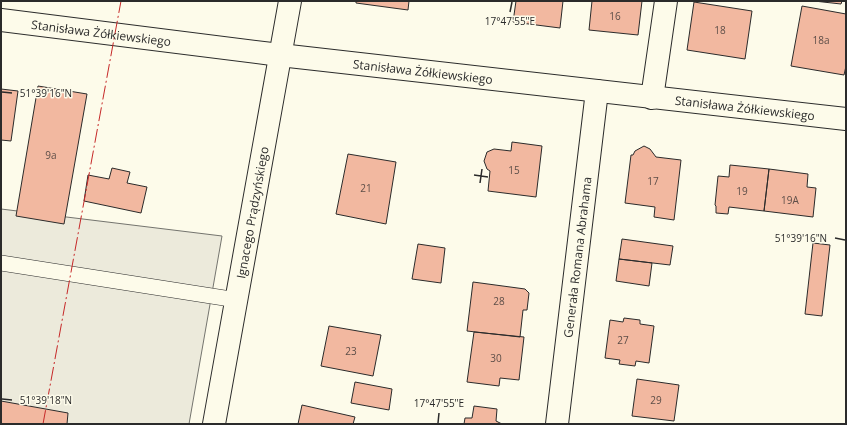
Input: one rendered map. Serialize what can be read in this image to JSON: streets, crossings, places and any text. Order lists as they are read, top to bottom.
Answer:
{
  "streets": {
    "street": ["Stanisława Żółkiewskiego", "Ignacego Prądzyńskiego", "Generała Romana Abrahama"]
  },
  "crossings": [
    ["Stanisława Żółkiewskiego", "Ignacego Prądzyńskiego"],
    ["Stanisława Żółkiewskiego", "Generała Romana Abrahama"]
  ],
  "house_numbers": [
    "16",
    "18",
    "18a",
    "9a",
    "15",
    "17",
    "21",
    "19",
    "19A",
    "28",
    "27",
    "23",
    "30",
    "29"
  ],
  "coordinates": ["17°47'55\"E", "51°39'16\"N", "51°39'18\"N"]
}
